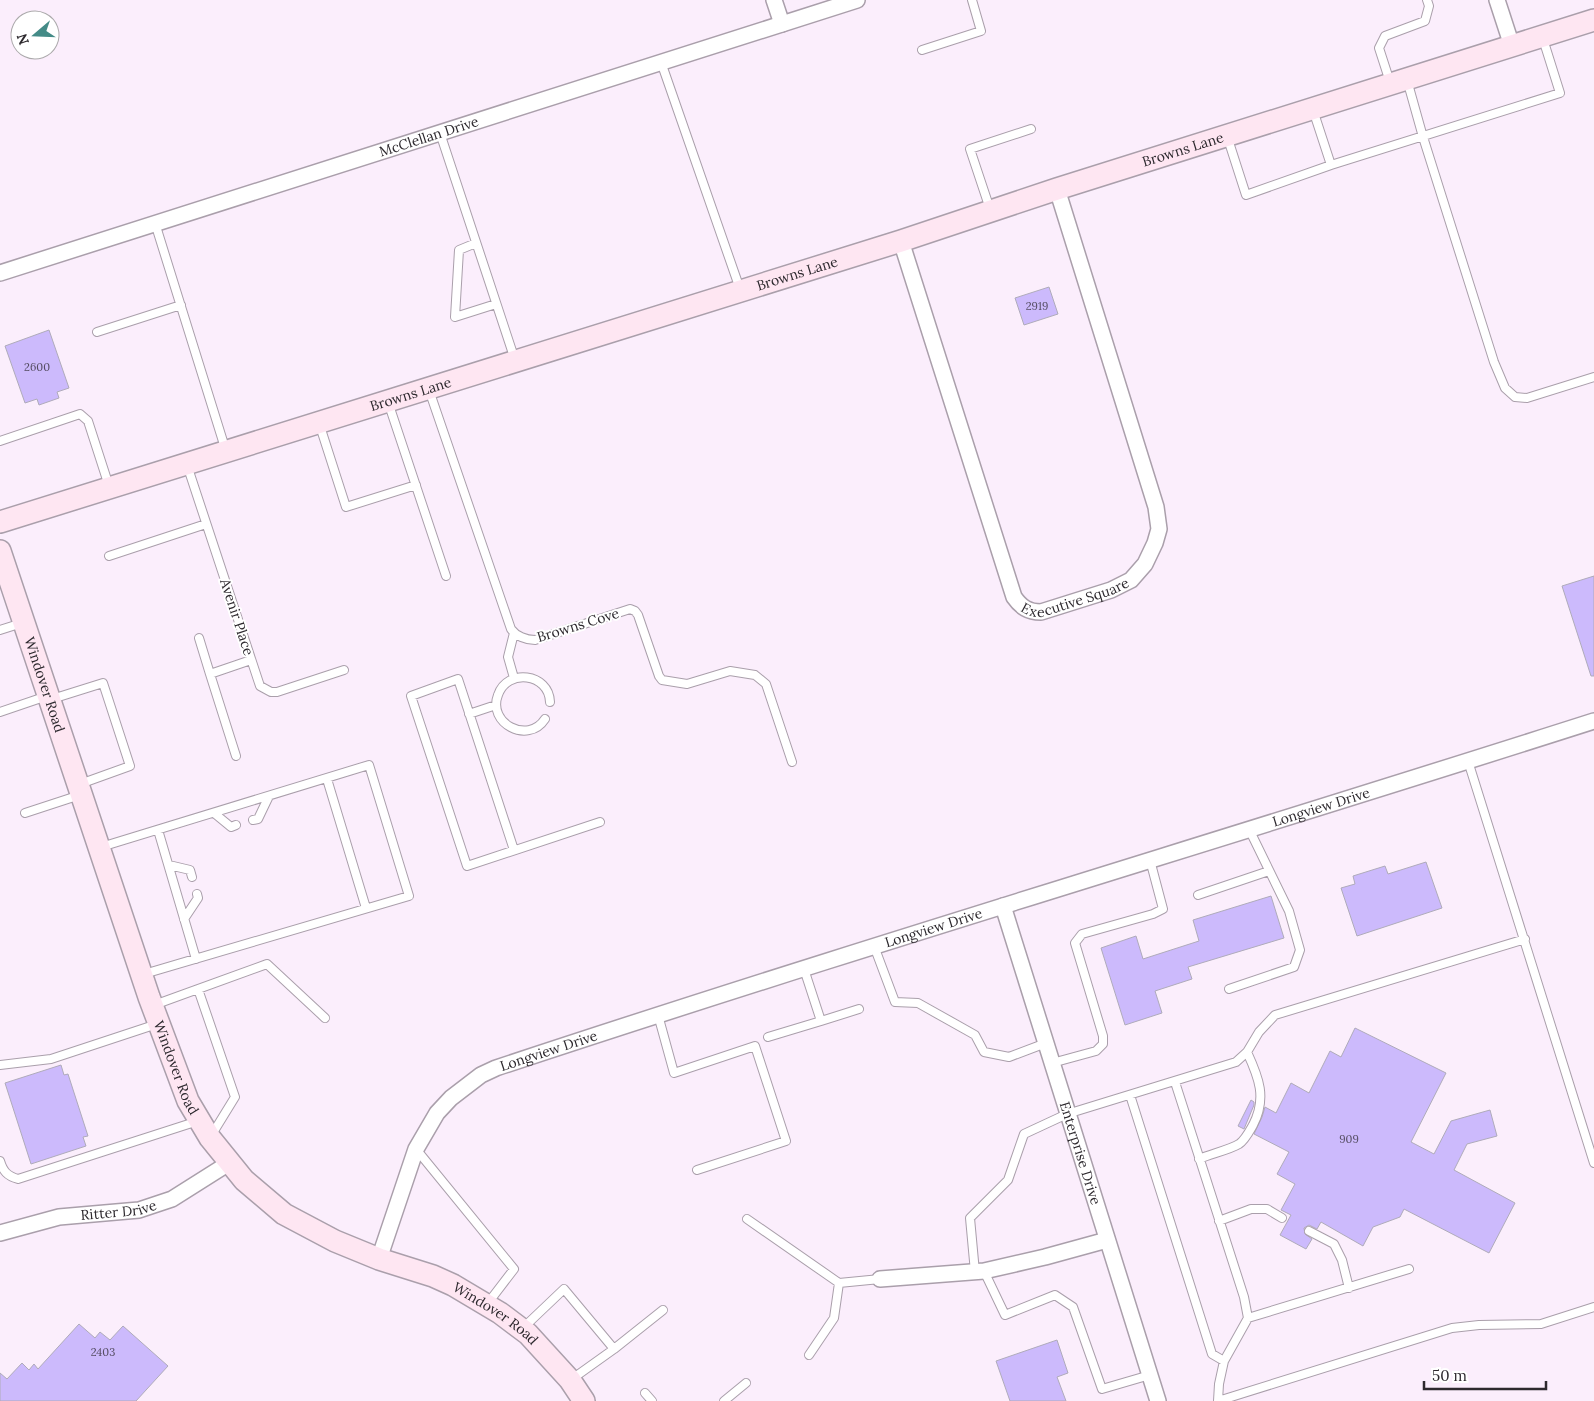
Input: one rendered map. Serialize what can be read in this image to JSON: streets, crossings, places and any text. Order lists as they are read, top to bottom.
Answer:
{
  "streets": {
    "street": [
      "McClellan Drive",
      "Browns Lane",
      "Executive Square",
      "Windover Road",
      "Longview Drive",
      "Enterprise Drive",
      "Ritter Drive"
    ],
    "lane": ["Avenir Place", "Browns Cove"]
  },
  "crossings": [
    ["Browns Lane", "Executive Square"],
    ["Browns Lane", "Avenir Place"],
    ["Windover Road", "Longview Drive"],
    ["Windover Road", "Ritter Drive"],
    ["Longview Drive", "Enterprise Drive"]
  ],
  "house_numbers": [
    "2919",
    "2600",
    "909",
    "2403"
  ],
  "scale_bar": "50 m",
  "north": "left"
}
